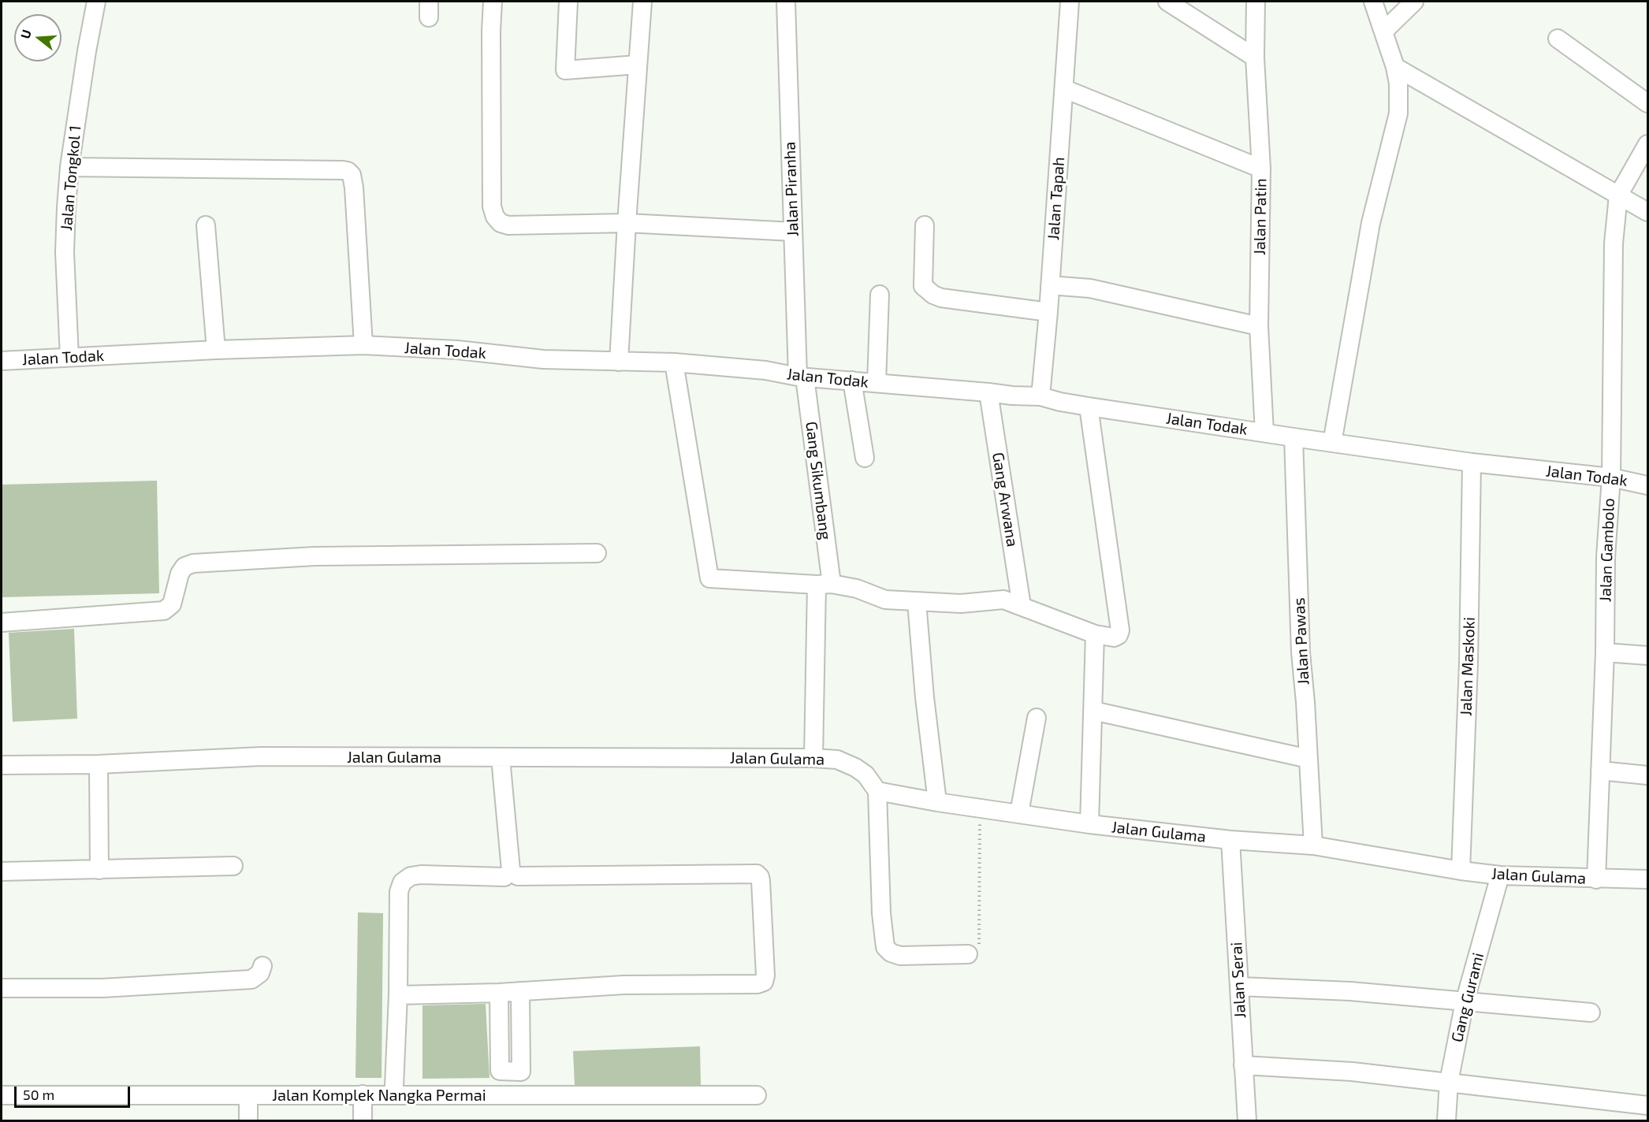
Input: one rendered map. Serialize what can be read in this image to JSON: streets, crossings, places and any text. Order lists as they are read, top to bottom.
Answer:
{
  "streets": {
    "street": [
      "Jalan Tongkol 1",
      "Jalan Piranha",
      "Jalan Tapah",
      "Jalan Patin",
      "Jalan Todak",
      "Gang Sikumbang",
      "Gang Arwana",
      "Jalan Gambolo",
      "Jalan Pawas",
      "Jalan Maskoki",
      "Jalan Gulama",
      "Jalan Serai",
      "Gang Gurami",
      "Jalan Komplek Nangka Permai"
    ]
  },
  "crossings": [
    ["Jalan Tongkol 1", "Jalan Todak"],
    ["Jalan Piranha", "Jalan Todak"],
    ["Jalan Piranha", "Gang Sikumbang"],
    ["Jalan Tapah", "Jalan Todak"],
    ["Jalan Patin", "Jalan Todak"],
    ["Jalan Todak", "Gang Sikumbang"],
    ["Jalan Todak", "Gang Arwana"],
    ["Jalan Todak", "Jalan Gambolo"],
    ["Jalan Todak", "Jalan Pawas"],
    ["Jalan Todak", "Jalan Maskoki"],
    ["Gang Sikumbang", "Jalan Gulama"],
    ["Jalan Gambolo", "Jalan Gulama"],
    ["Jalan Pawas", "Jalan Gulama"],
    ["Jalan Maskoki", "Jalan Gulama"],
    ["Jalan Gulama", "Jalan Serai"],
    ["Jalan Gulama", "Gang Gurami"]
  ],
  "scale_bar": "50 m",
  "north": "left"
}
